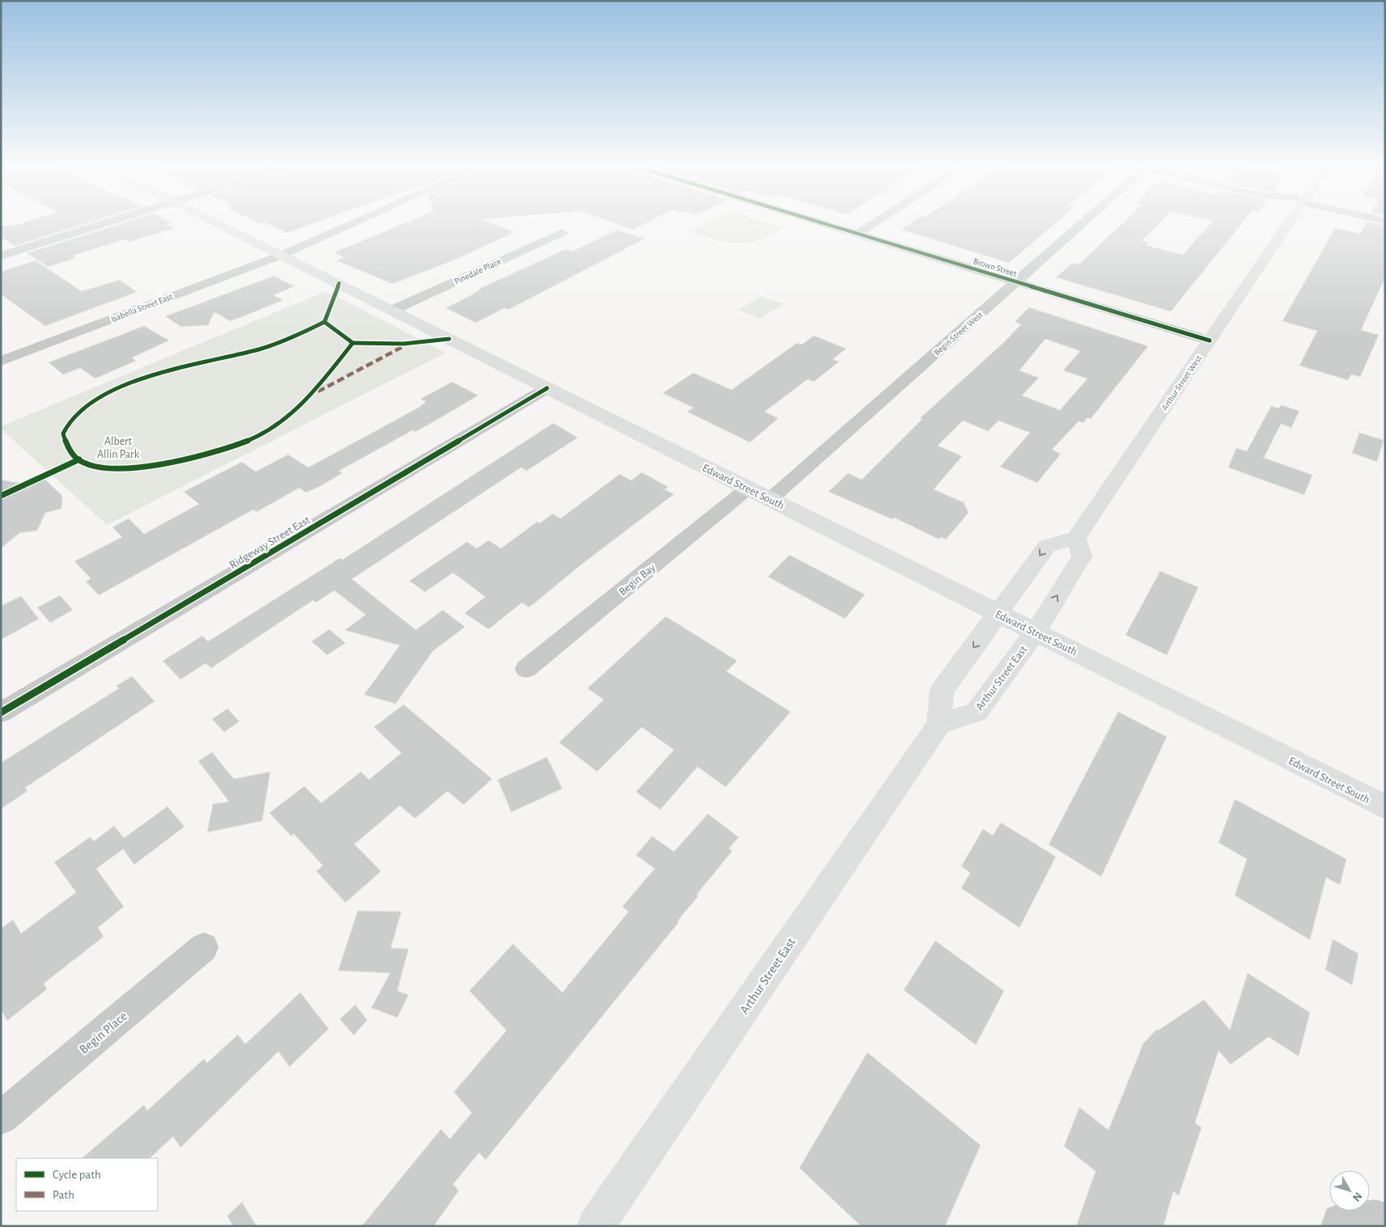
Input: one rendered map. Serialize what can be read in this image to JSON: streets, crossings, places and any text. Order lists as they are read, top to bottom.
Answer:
{
  "streets": {
    "main road": ["Arthur Street West", "Edward Street South", "Arthur Street East"],
    "street": [
      "Brown Street",
      "Pinedale Place",
      "Isabella Street East",
      "Begin Street West",
      "Ridgeway Street East",
      "Begin Bay",
      "Begin Place"
    ]
  },
  "crossings": [
    ["Brown Street", "Begin Street West"],
    ["Brown Street", "Arthur Street West"],
    ["Pinedale Place", "Edward Street South"],
    ["Isabella Street East", "Edward Street South"],
    ["Begin Street West", "Edward Street South"],
    ["Edward Street South", "Ridgeway Street East"],
    ["Edward Street South", "Begin Bay"],
    ["Edward Street South", "Arthur Street East"]
  ],
  "parks": ["Albert Allin Park"],
  "legend": ["Cycle path", "Path"],
  "north": "bottom right"
}
